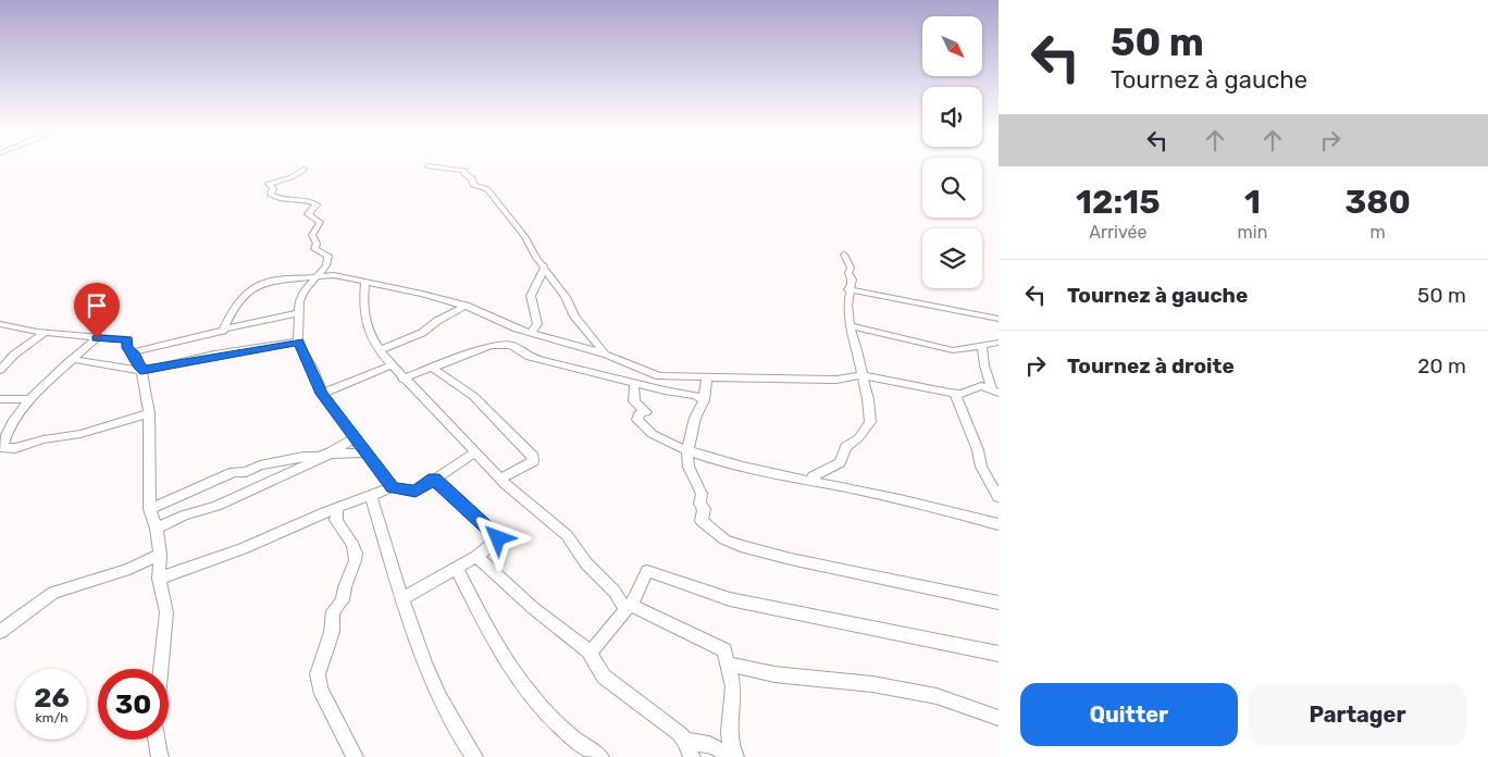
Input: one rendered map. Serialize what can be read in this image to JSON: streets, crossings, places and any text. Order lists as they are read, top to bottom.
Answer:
{
  "north": "bottom right",
  "page": {
    "turn": ["50 m", "Tournez à gauche"],
    "eta": [
      "12:15",
      "Arrivée",
      "1",
      "min",
      "380",
      "m"
    ],
    "list": [
      {
        "name": "Tournez à gauche",
        "value": "50 m"
      },
      {
        "name": "Tournez à droite",
        "value": "20 m"
      }
    ],
    "speed": "26 km/h",
    "limit": "30",
    "buttons": ["Quitter", "Partager"]
  }
}
